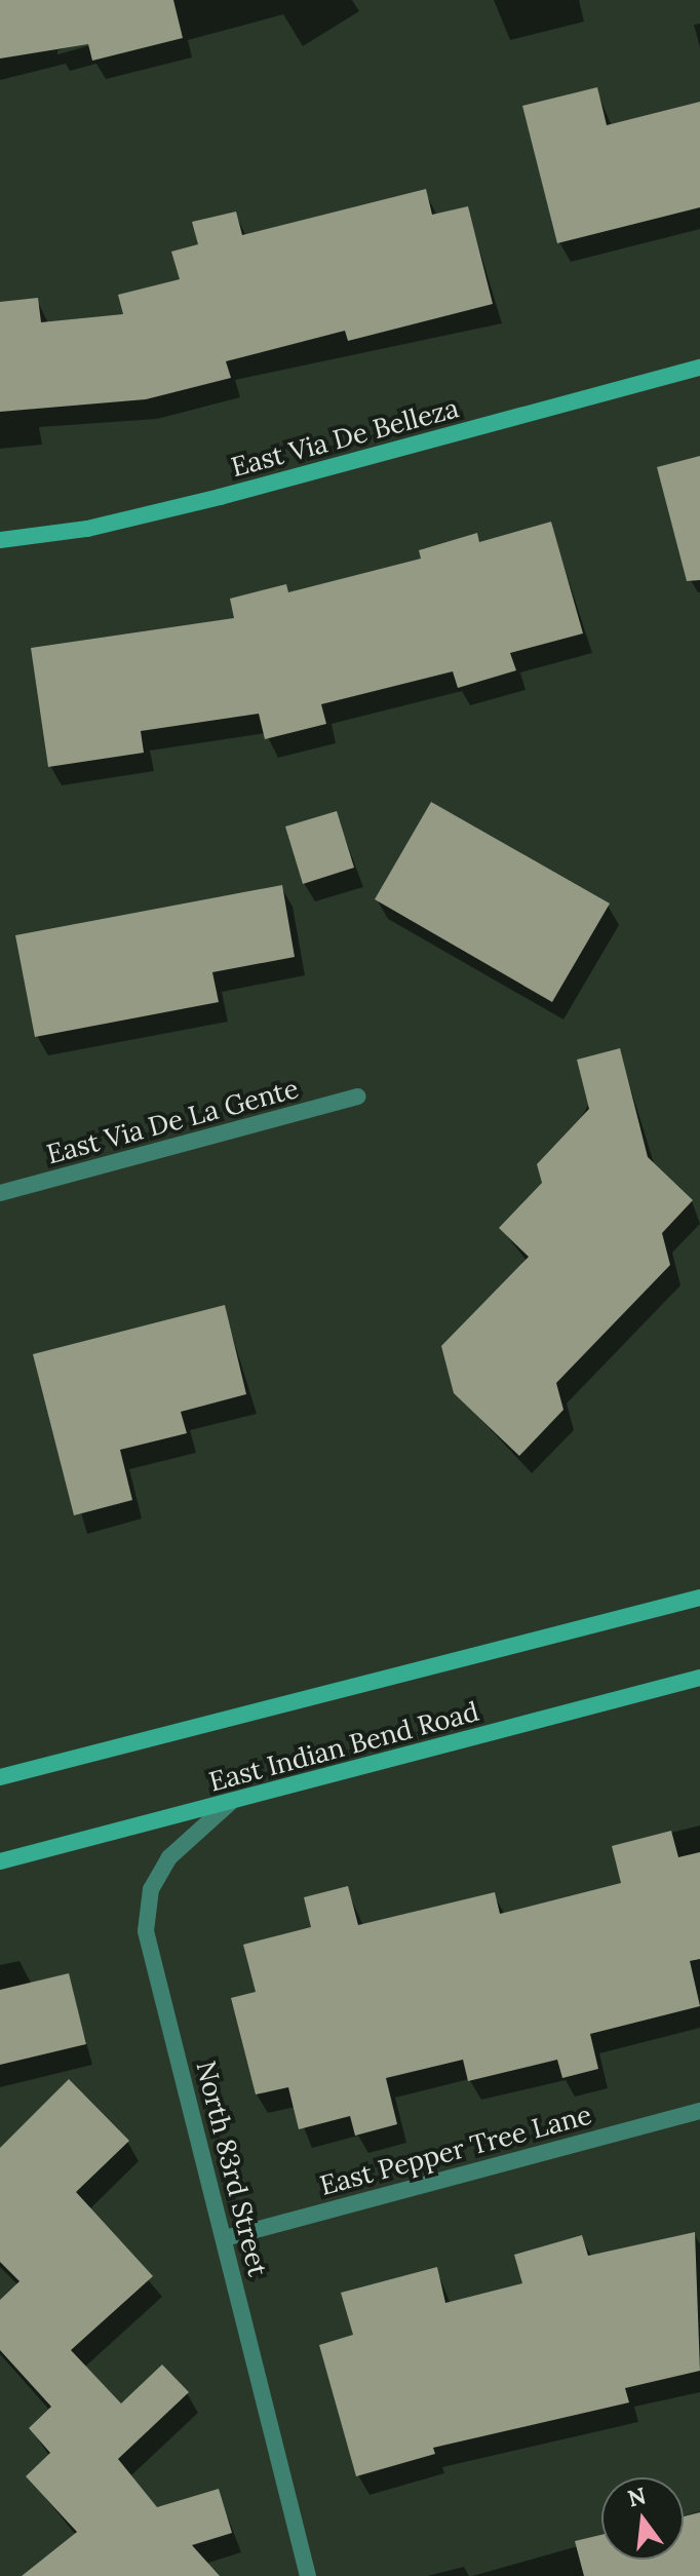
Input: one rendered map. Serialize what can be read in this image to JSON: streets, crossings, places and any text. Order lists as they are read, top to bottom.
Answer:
{
  "streets": {
    "main road": ["East Via De Belleza", "East Indian Bend Road"],
    "street": ["East Via De La Gente", "East Pepper Tree Lane", "North 83rd Street"]
  },
  "crossings": [
    ["East Indian Bend Road", "North 83rd Street"],
    ["East Pepper Tree Lane", "North 83rd Street"]
  ],
  "north": "top"
}
